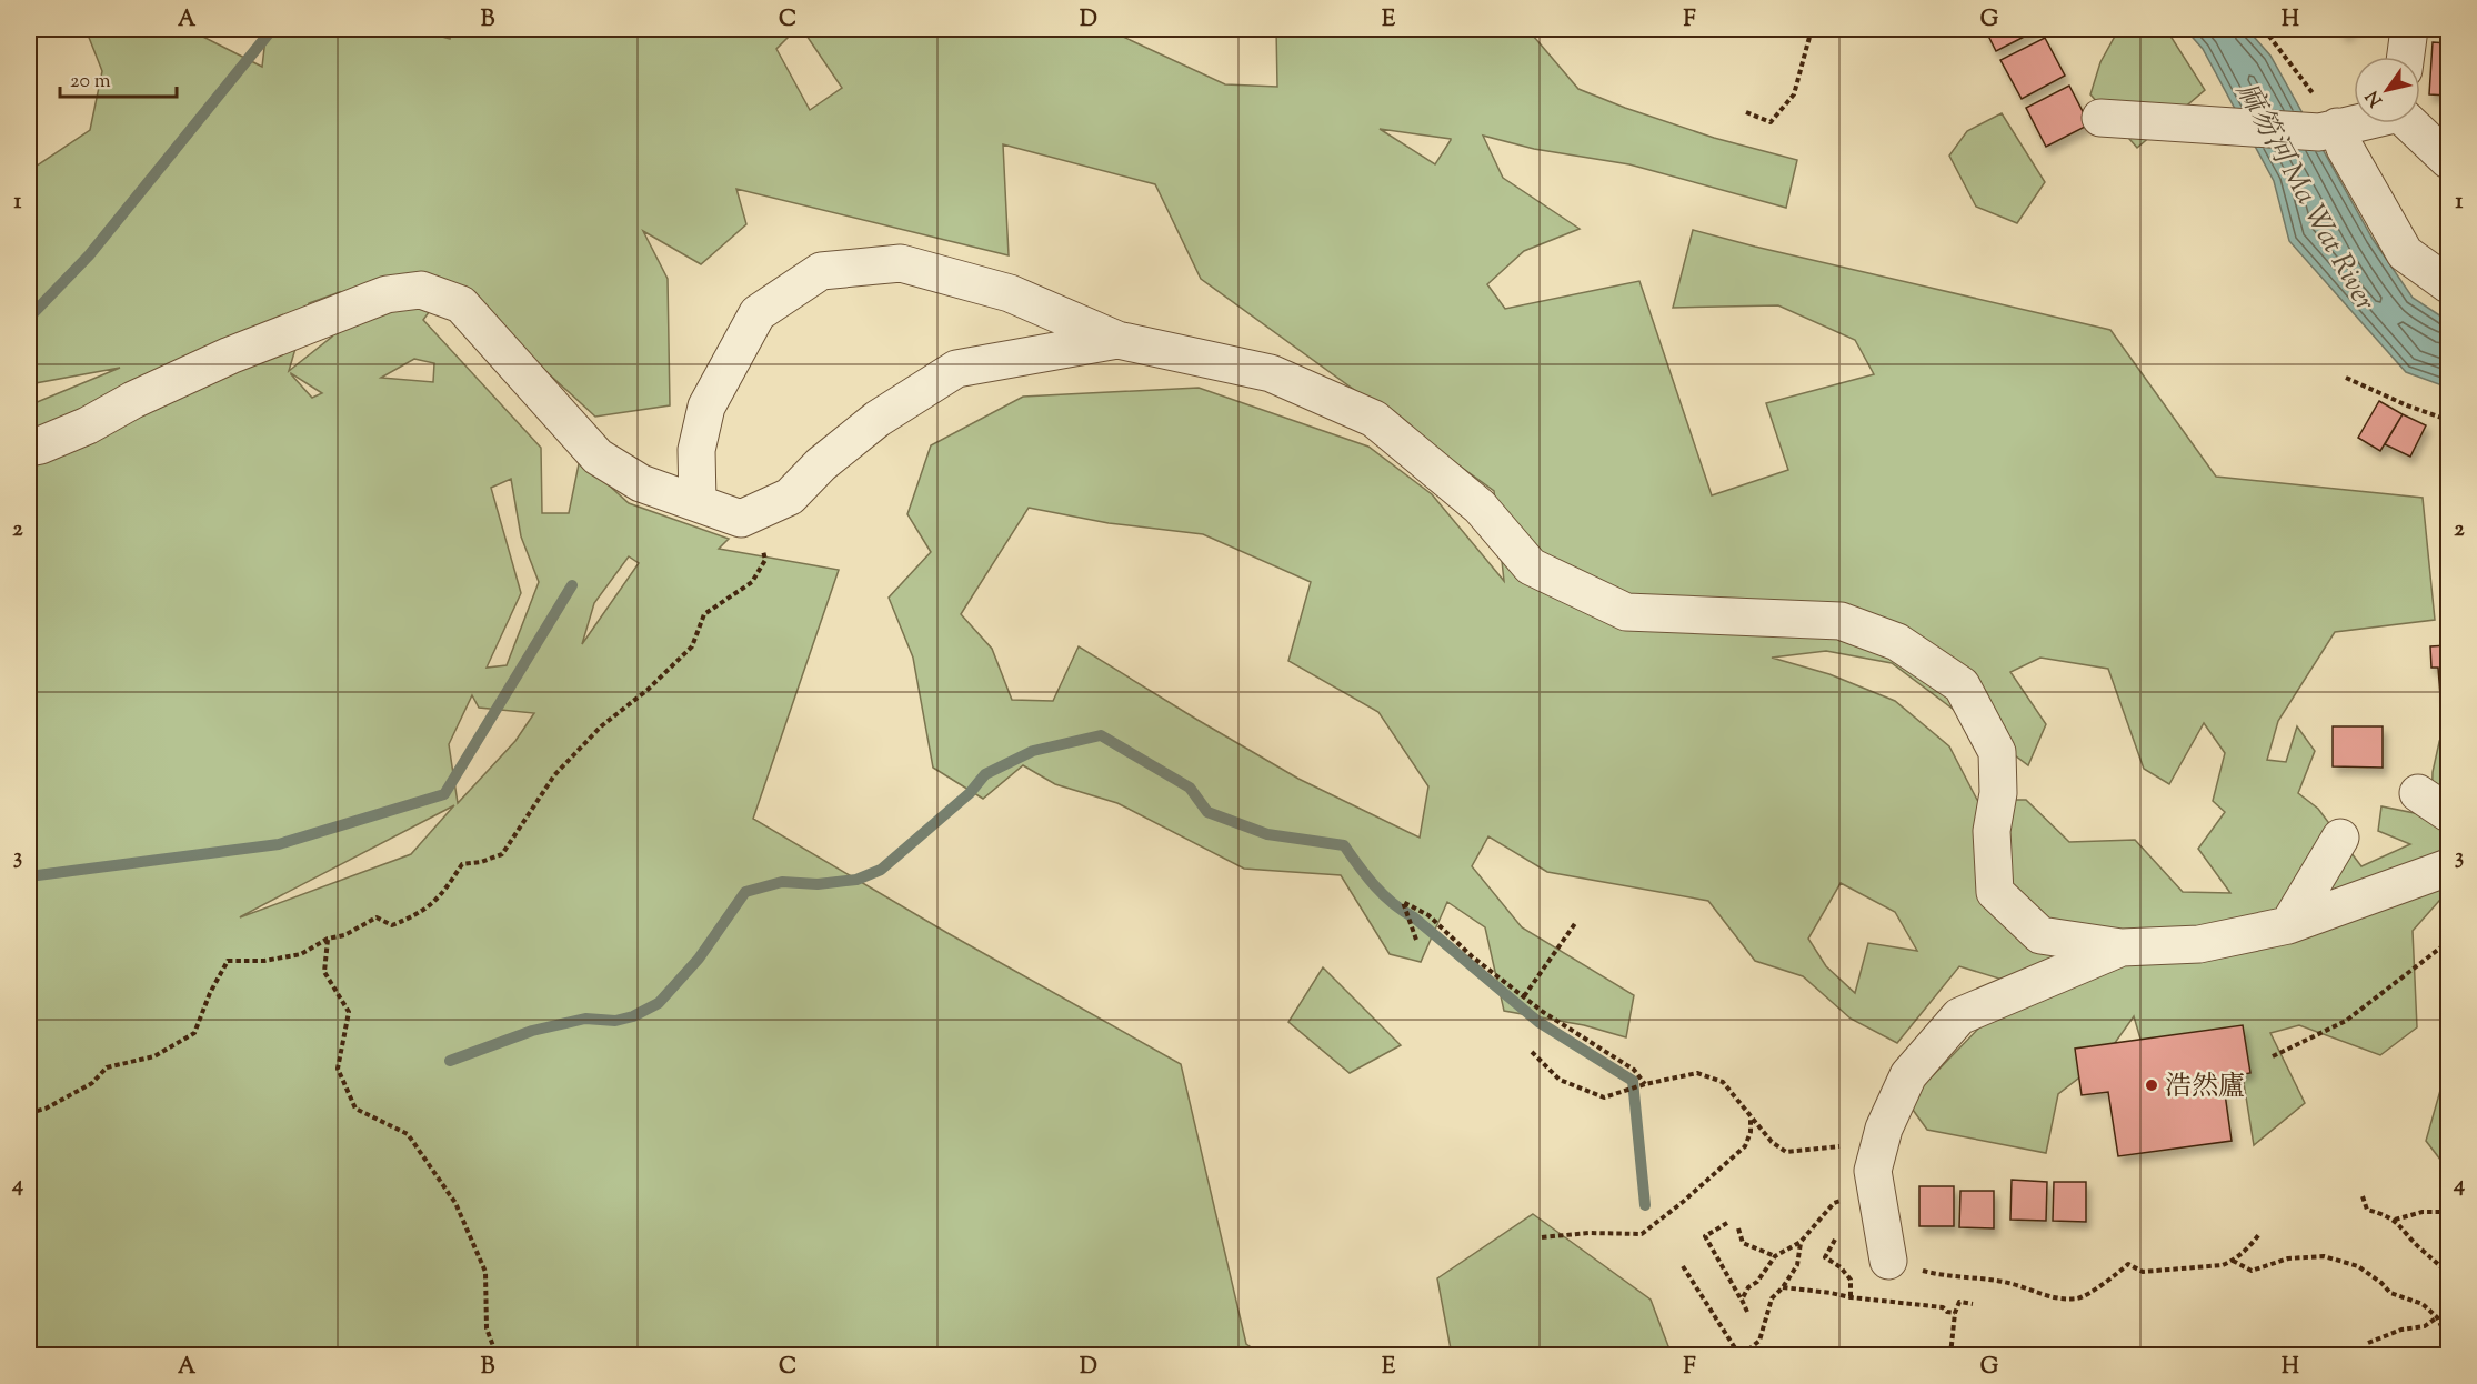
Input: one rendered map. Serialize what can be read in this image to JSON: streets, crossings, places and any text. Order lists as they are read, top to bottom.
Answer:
{
  "water": ["麻笏河 Ma Wat River"],
  "places": ["浩然廬"],
  "scale_bar": "20 m",
  "north": "bottom left",
  "grid": {
    "columns": [
      "A",
      "B",
      "C",
      "D",
      "E",
      "F",
      "G",
      "H"
    ],
    "rows": [
      "1",
      "2",
      "3",
      "4"
    ]
  }
}
